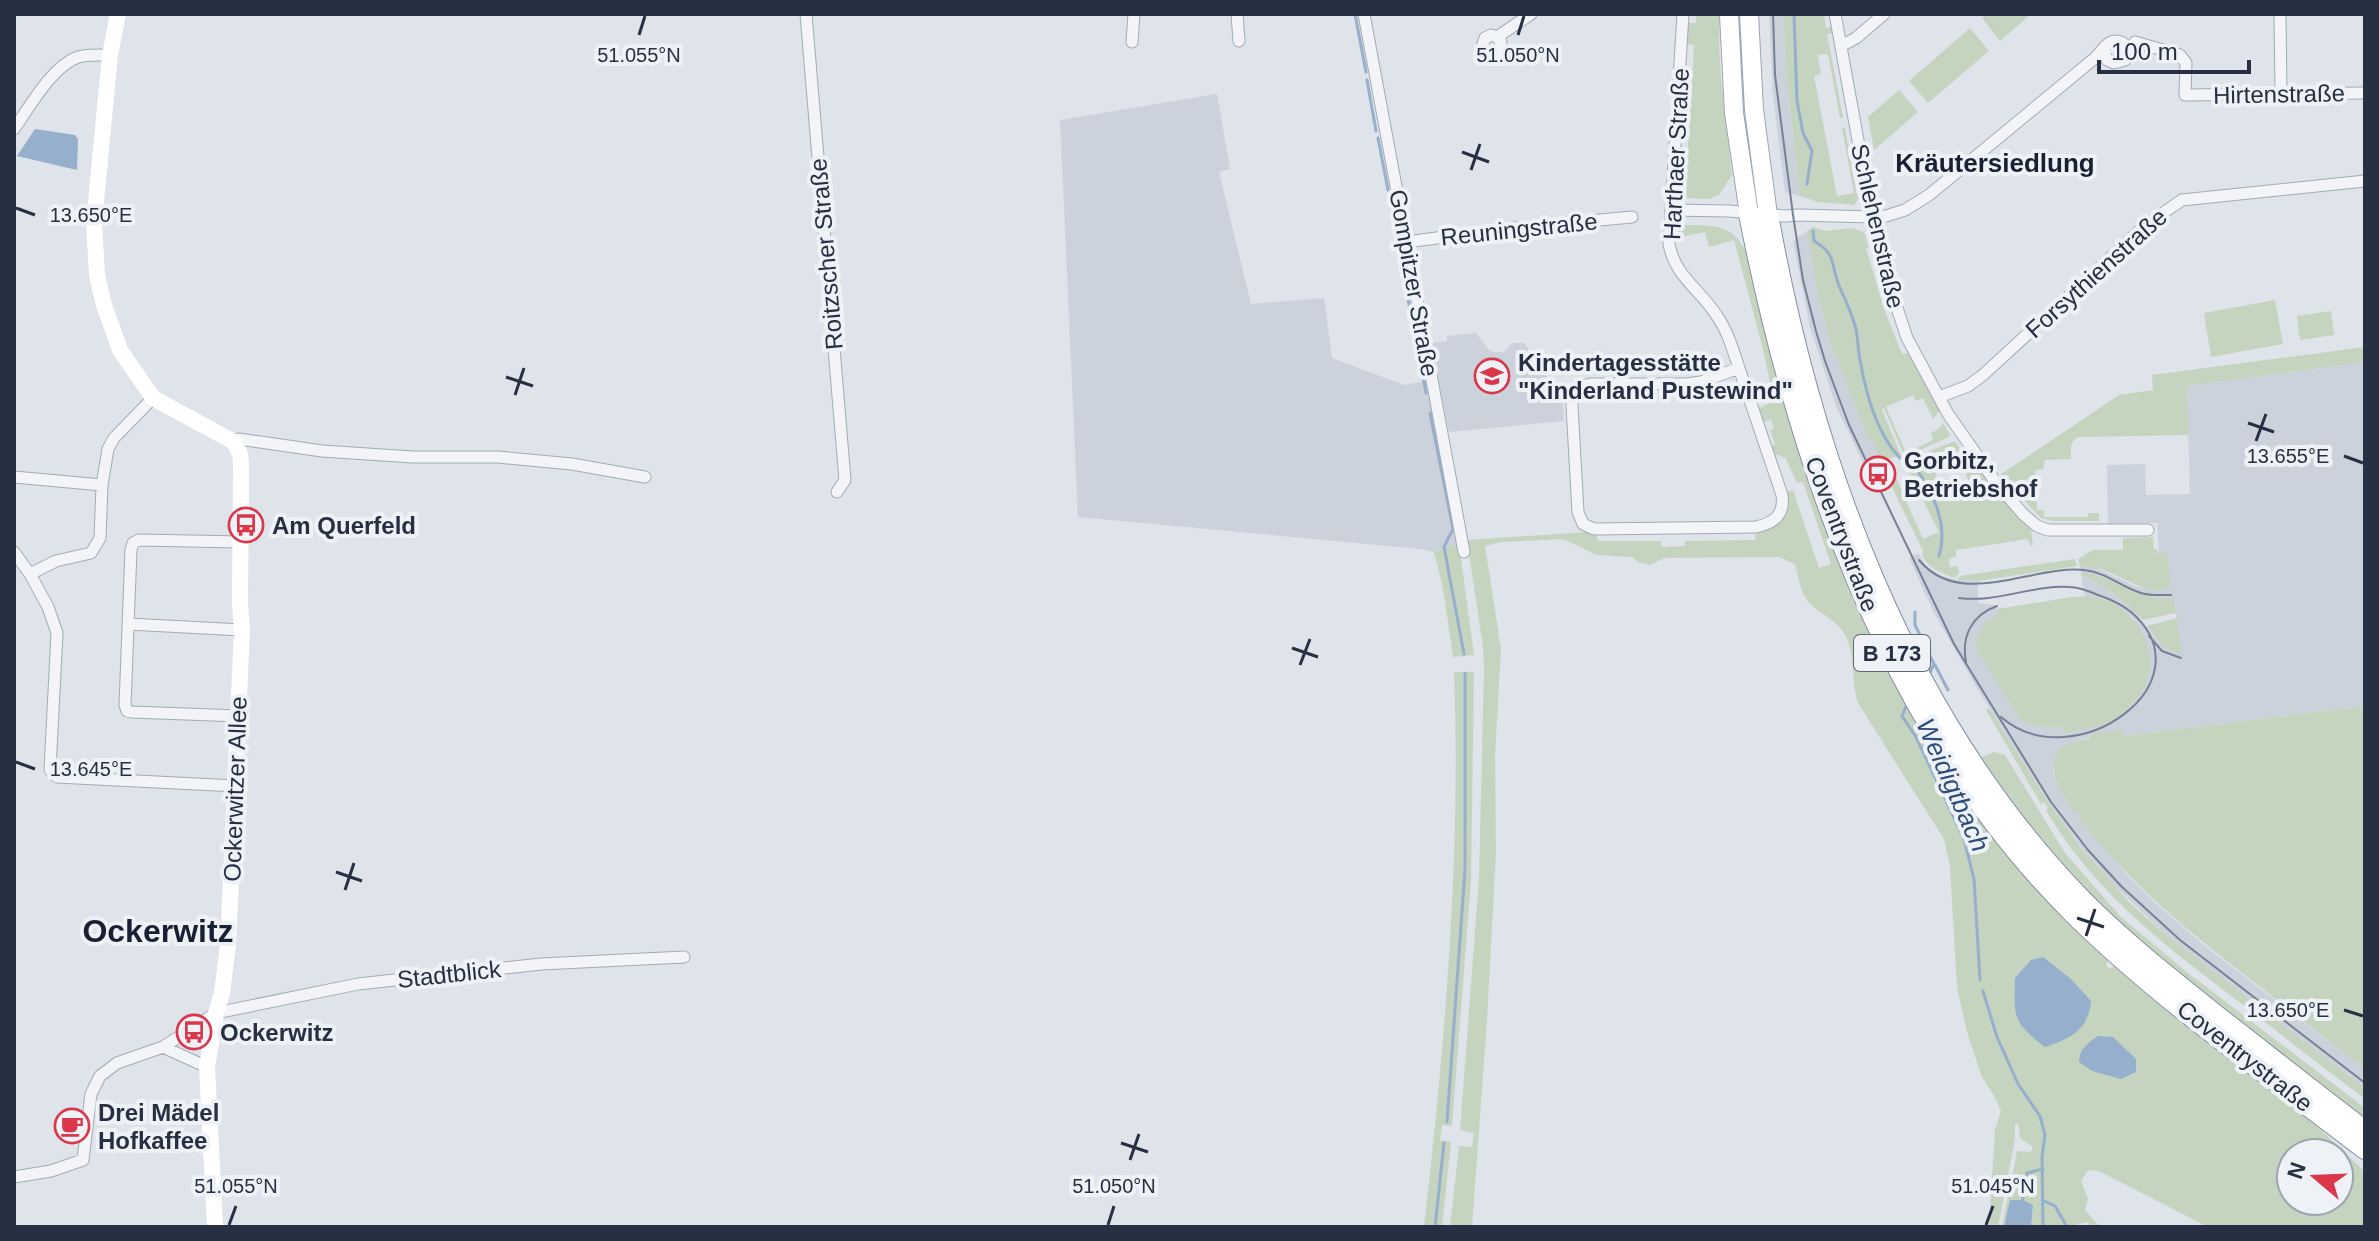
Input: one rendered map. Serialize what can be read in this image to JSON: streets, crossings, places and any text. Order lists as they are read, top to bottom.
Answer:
{
  "streets": {
    "highway": ["Coventrystraße", "B 173"],
    "street": [
      "Hirtenstraße",
      "Harthaer Straße",
      "Schlehenstraße",
      "Reuningstraße",
      "Roitzscher Straße",
      "Forsythienstraße",
      "Gompitzer Straße",
      "Ockerwitzer Allee",
      "Stadtblick"
    ]
  },
  "crossings": [
    ["Schlehenstraße", "Forsythienstraße"],
    ["Reuningstraße", "Gompitzer Straße"],
    ["Ockerwitzer Allee", "Stadtblick"]
  ],
  "districts": ["Kräutersiedlung", "Ockerwitz"],
  "water": ["Weidigtbach"],
  "places": {
    "school or university": ["Kindertagesstätte \"Kinderland Pustewind\""],
    "bus stop": ["Gorbitz, Betriebshof", "Am Querfeld", "Ockerwitz"],
    "cafe": ["Drei Mädel Hofkaffee"]
  },
  "scale_bar": "100 m",
  "north": "left",
  "coordinates": [
    "51.055°N",
    "51.050°N",
    "13.650°E",
    "13.655°E",
    "13.645°E",
    "51.045°N"
  ]
}
